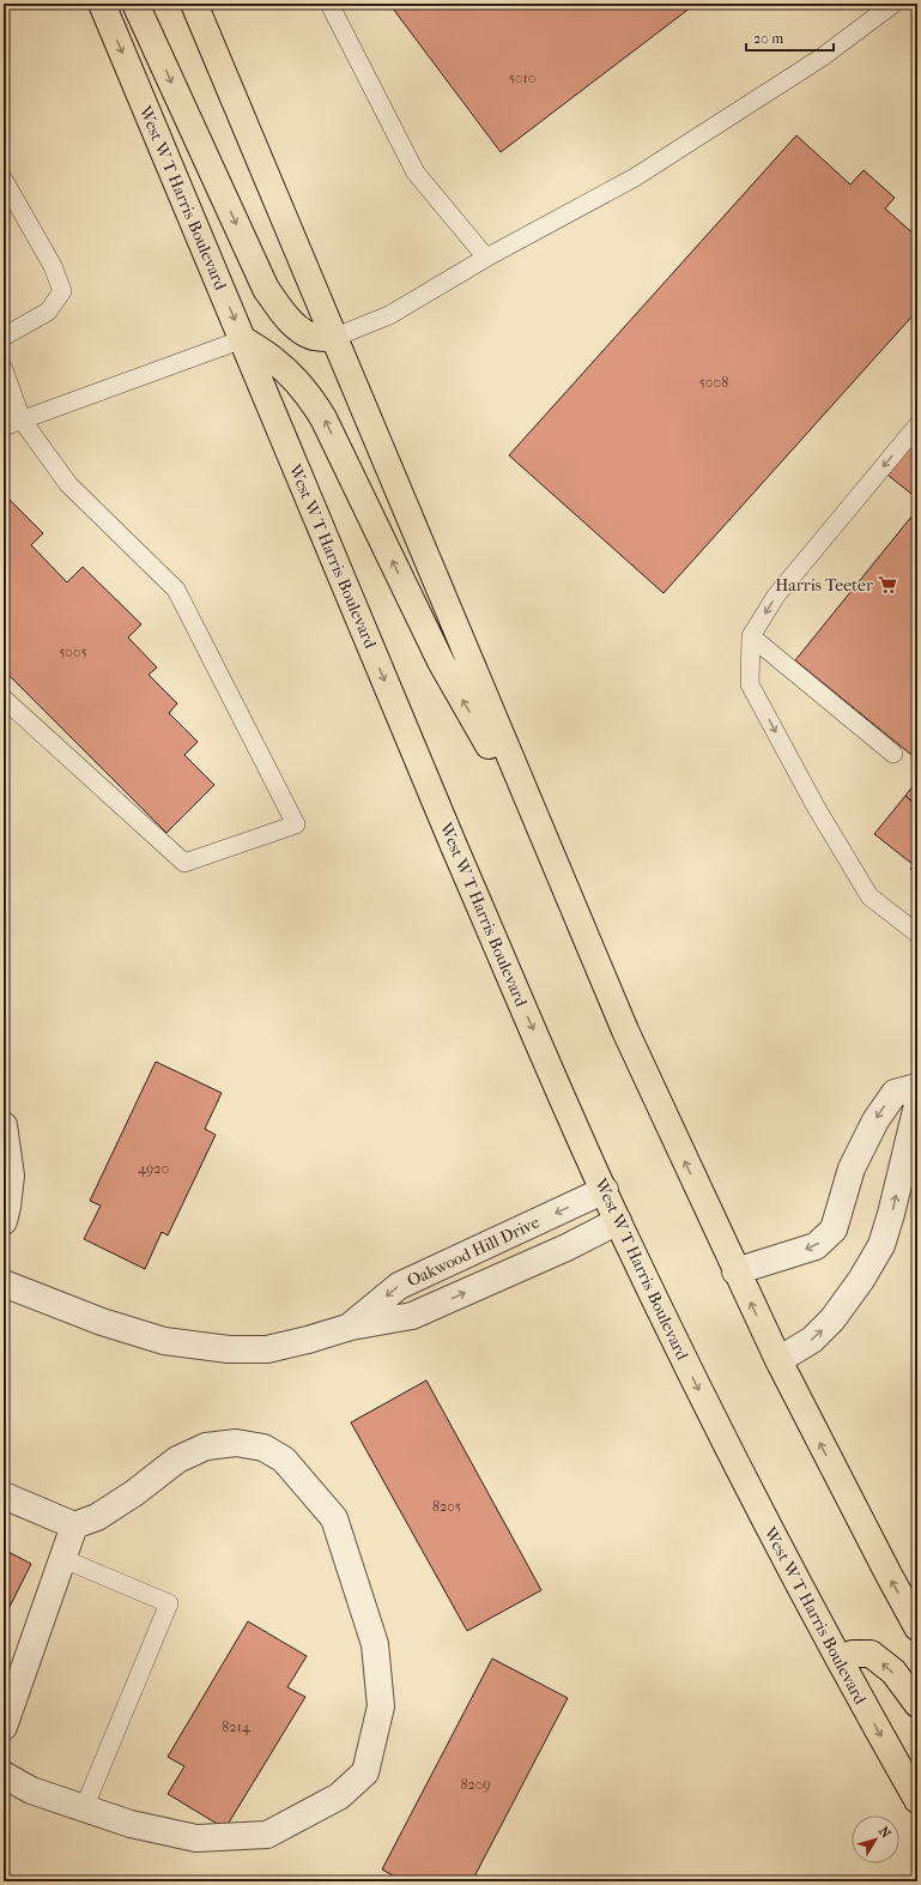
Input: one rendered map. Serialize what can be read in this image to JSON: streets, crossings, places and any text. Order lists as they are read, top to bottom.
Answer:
{
  "streets": {
    "main road": ["West W T Harris Boulevard"],
    "street": ["Oakwood Hill Drive"]
  },
  "crossings": [
    ["West W T Harris Boulevard", "Oakwood Hill Drive"]
  ],
  "places": {
    "supermarket": ["Harris Teeter"]
  },
  "house_numbers": [
    "5010",
    "5008",
    "5005",
    "4920",
    "8205",
    "8214",
    "8209"
  ],
  "scale_bar": "20 m",
  "north": "top right"
}
